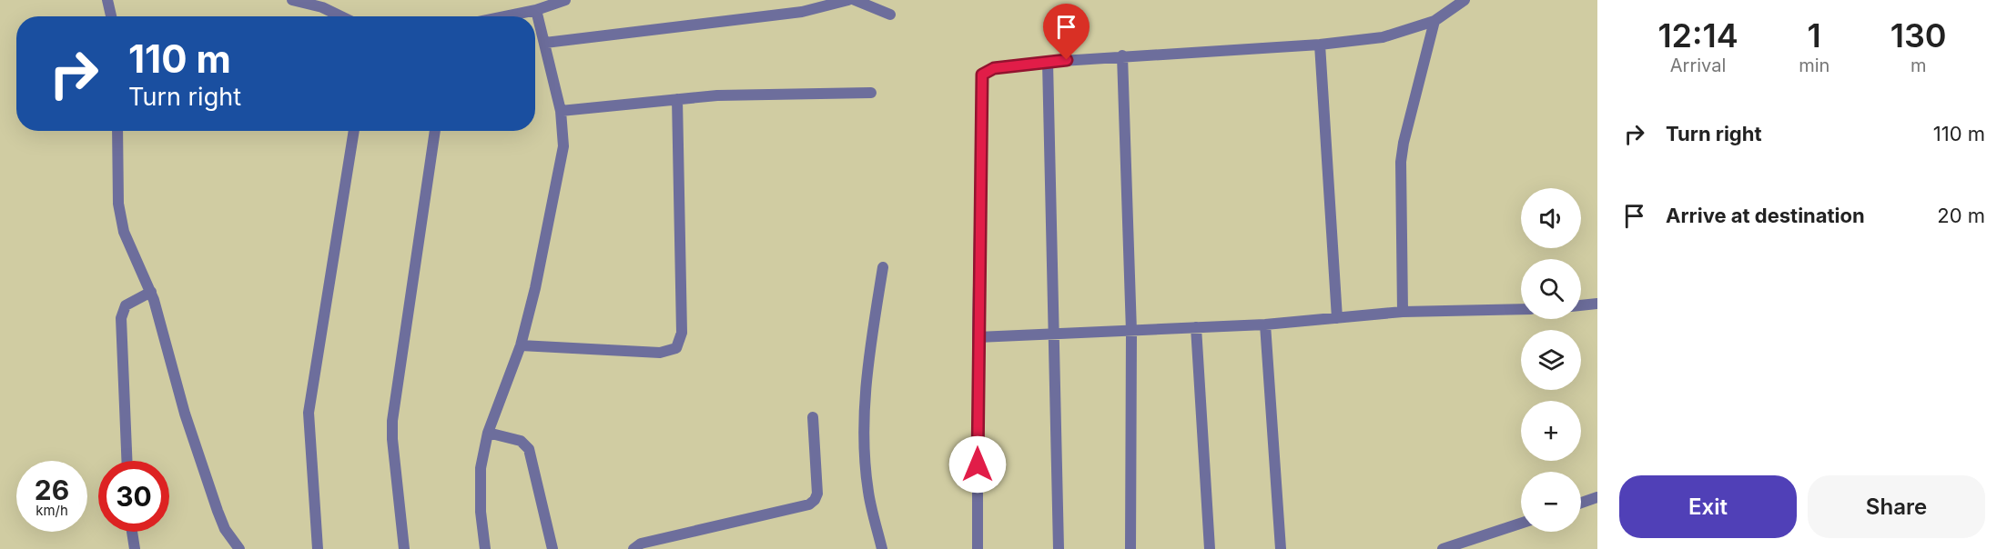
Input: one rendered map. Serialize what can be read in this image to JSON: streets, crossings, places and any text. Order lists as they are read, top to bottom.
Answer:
{
  "page": {
    "eta": [
      "12:14",
      "Arrival",
      "1",
      "min",
      "130",
      "m"
    ],
    "turn": ["110 m", "Turn right"],
    "list": [
      {
        "name": "Turn right",
        "value": "110 m"
      },
      {
        "name": "Arrive at destination",
        "value": "20 m"
      }
    ],
    "map_buttons": ["+", "−"],
    "speed": "26 km/h",
    "limit": "30",
    "buttons": ["Exit", "Share"]
  }
}
